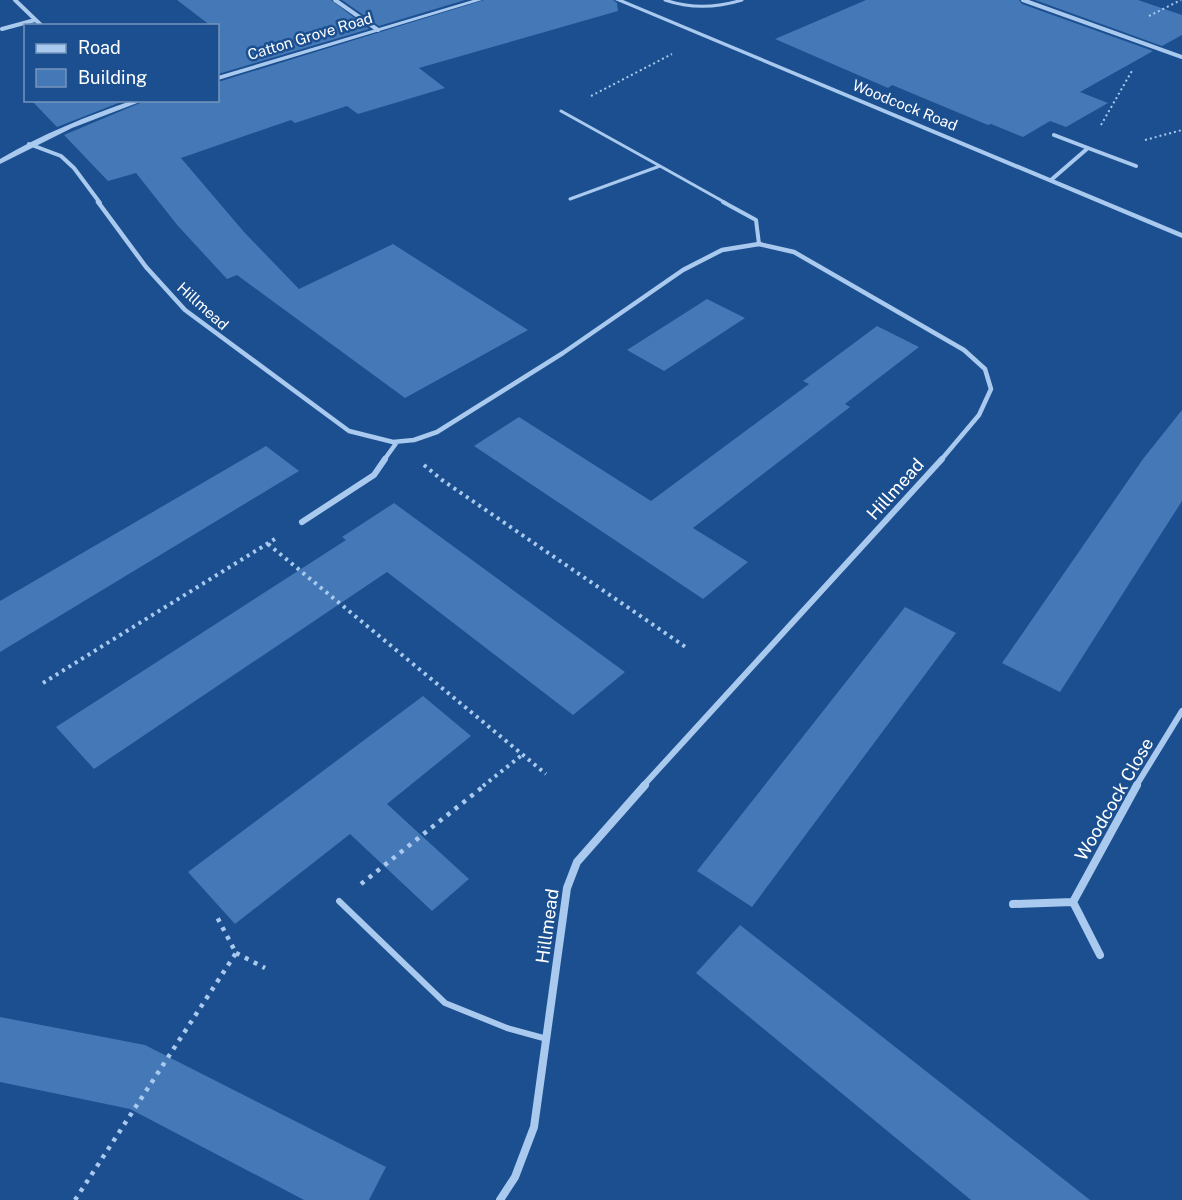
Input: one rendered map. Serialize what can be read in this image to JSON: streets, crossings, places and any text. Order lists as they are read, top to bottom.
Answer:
{
  "streets": {
    "street": [
      "Catton Grove Road",
      "Woodcock Road",
      "Hillmead",
      "Woodcock Close"
    ]
  },
  "legend": ["Road", "Building"]
}
